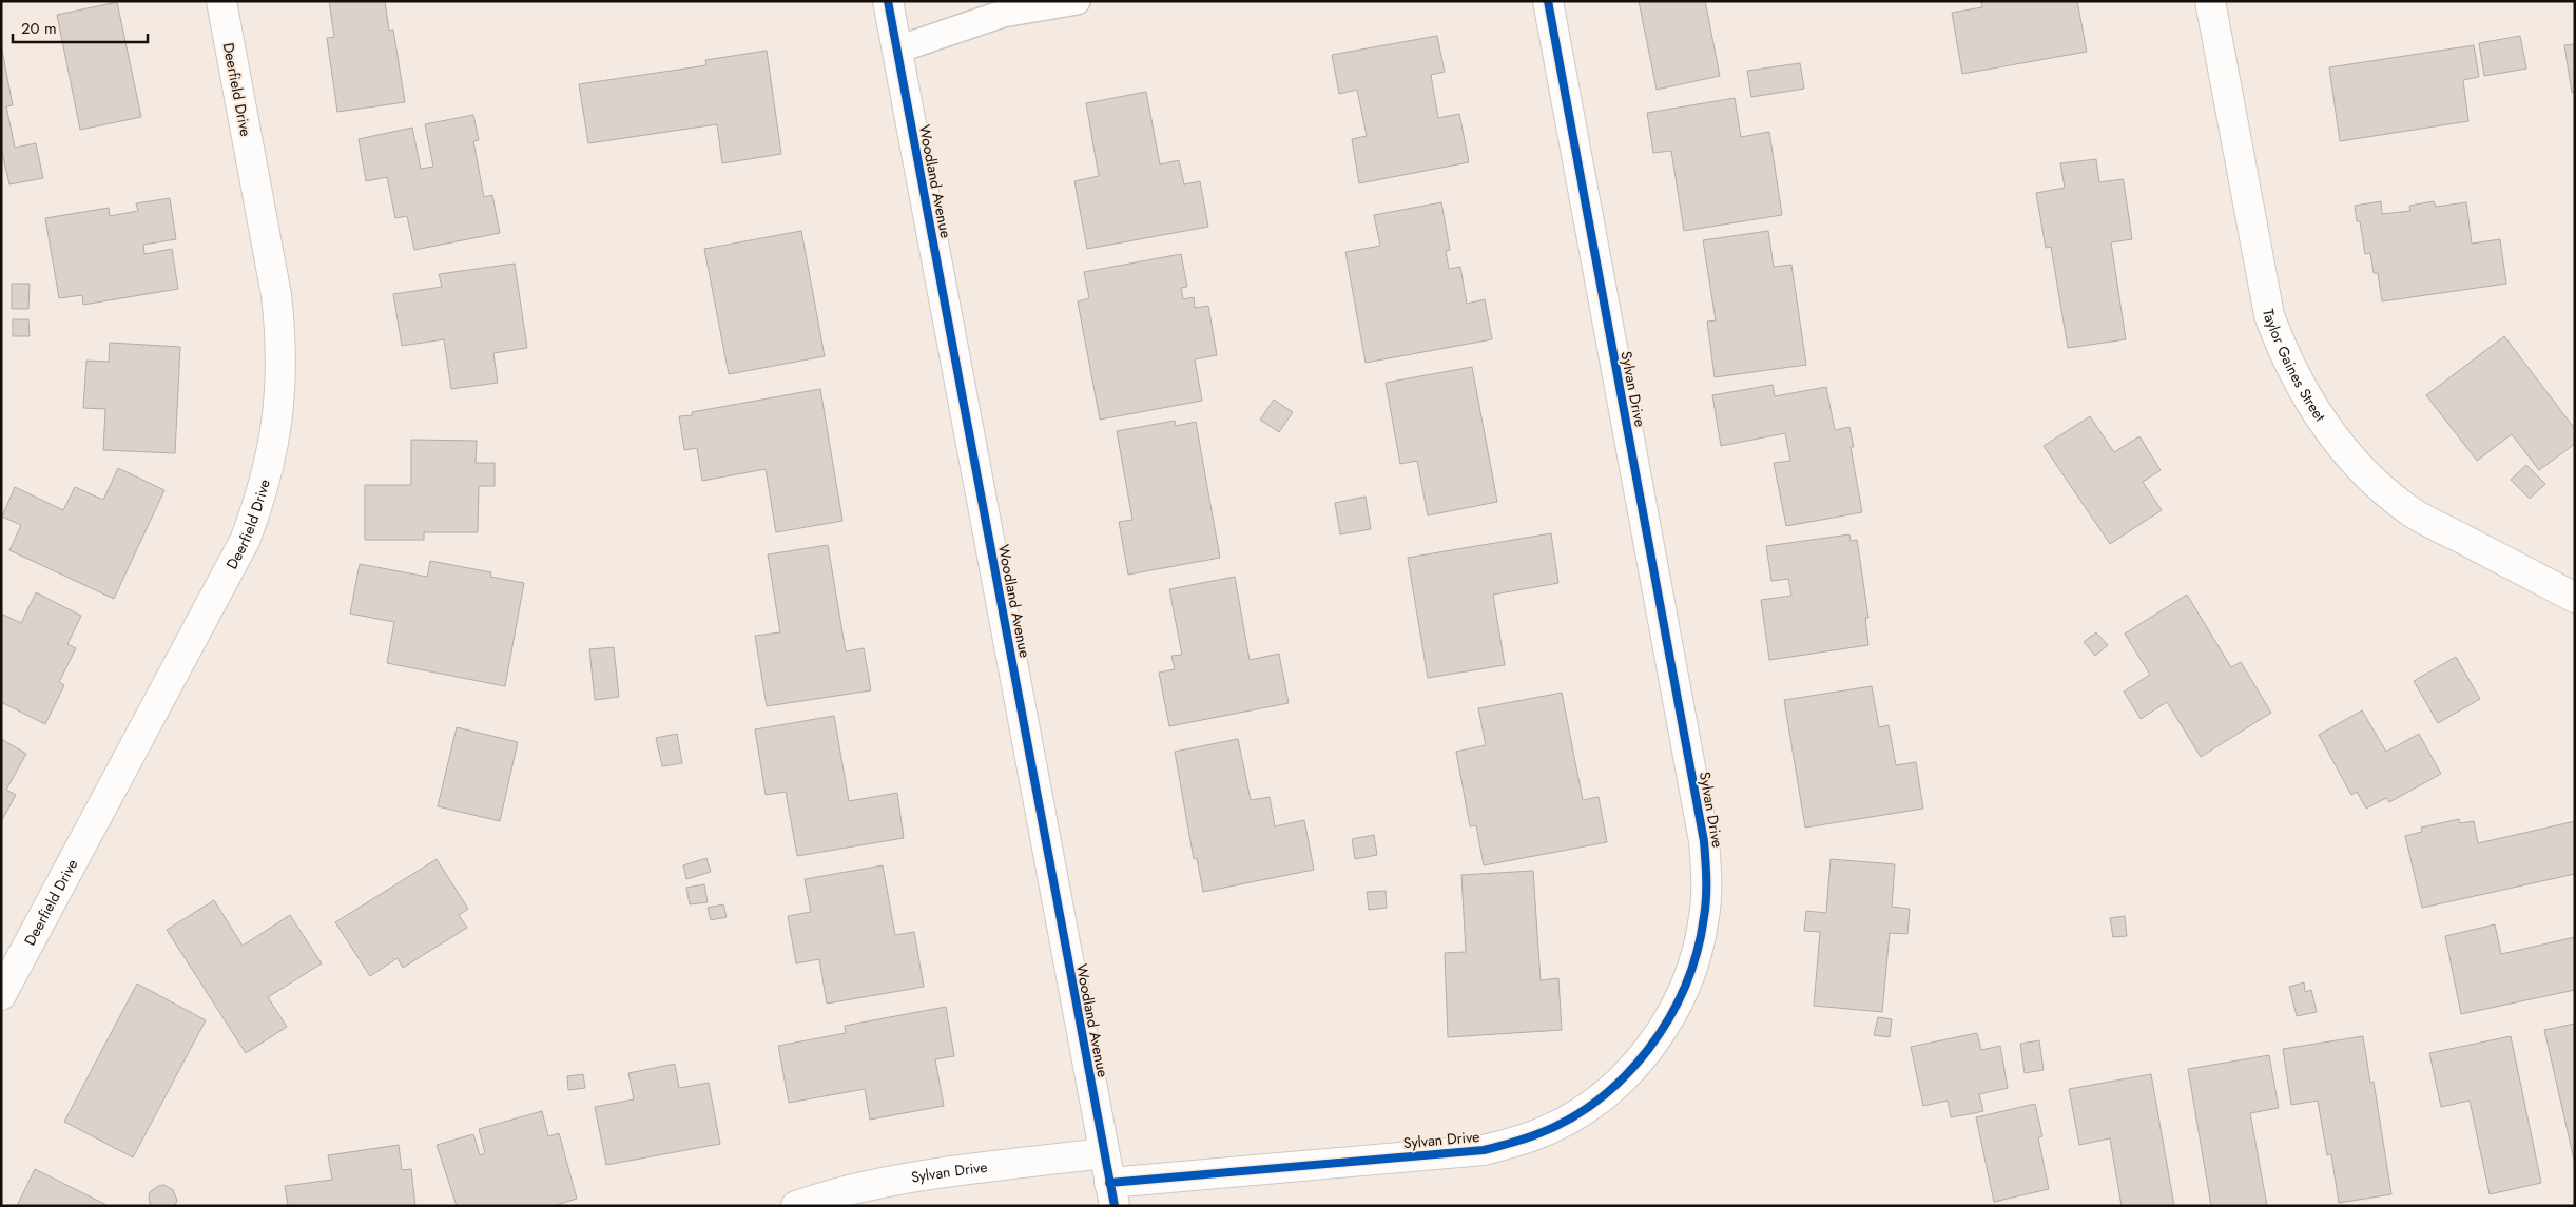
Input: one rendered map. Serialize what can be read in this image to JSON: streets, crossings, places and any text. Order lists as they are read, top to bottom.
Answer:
{
  "streets": {
    "street": [
      "Deerfield Drive",
      "Woodland Avenue",
      "Taylor Gaines Street",
      "Sylvan Drive"
    ]
  },
  "crossings": [
    ["Woodland Avenue", "Sylvan Drive"]
  ],
  "scale_bar": "20 m"
}
